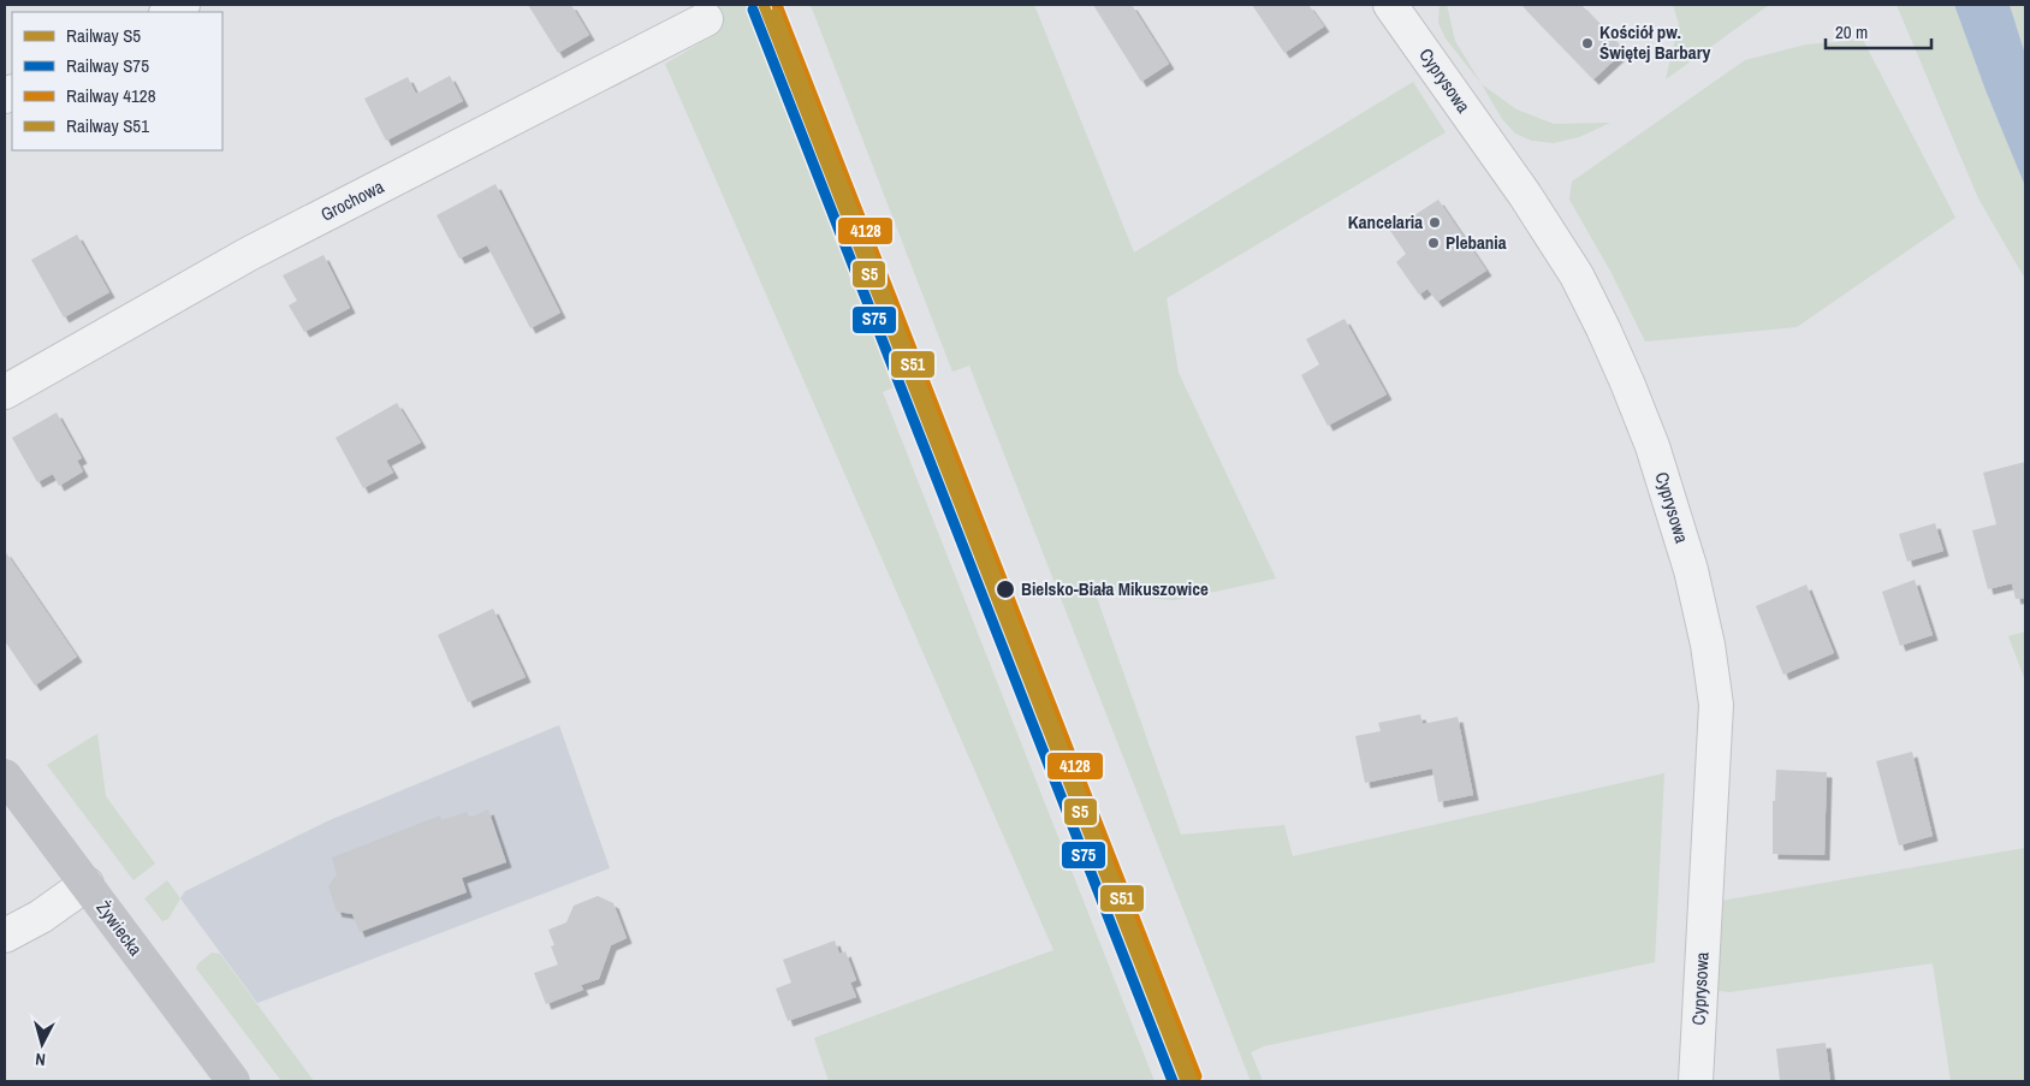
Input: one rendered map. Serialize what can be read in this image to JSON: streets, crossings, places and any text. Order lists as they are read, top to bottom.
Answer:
{
  "streets": {
    "main road": ["Żywiecka"],
    "street": ["Cyprysowa", "Grochowa"]
  },
  "places": [
    "Kościół pw. Świętej Barbary",
    "Kancelaria",
    "Plebania",
    "Bielsko-Biała Mikuszowice"
  ],
  "lines": [
    "rail line S5",
    "rail line 4128",
    "rail line S75",
    "rail line S51"
  ],
  "legend": [
    "Railway S5",
    "Railway S75",
    "Railway 4128",
    "Railway S51"
  ],
  "scale_bar": "20 m",
  "north": "bottom"
}
